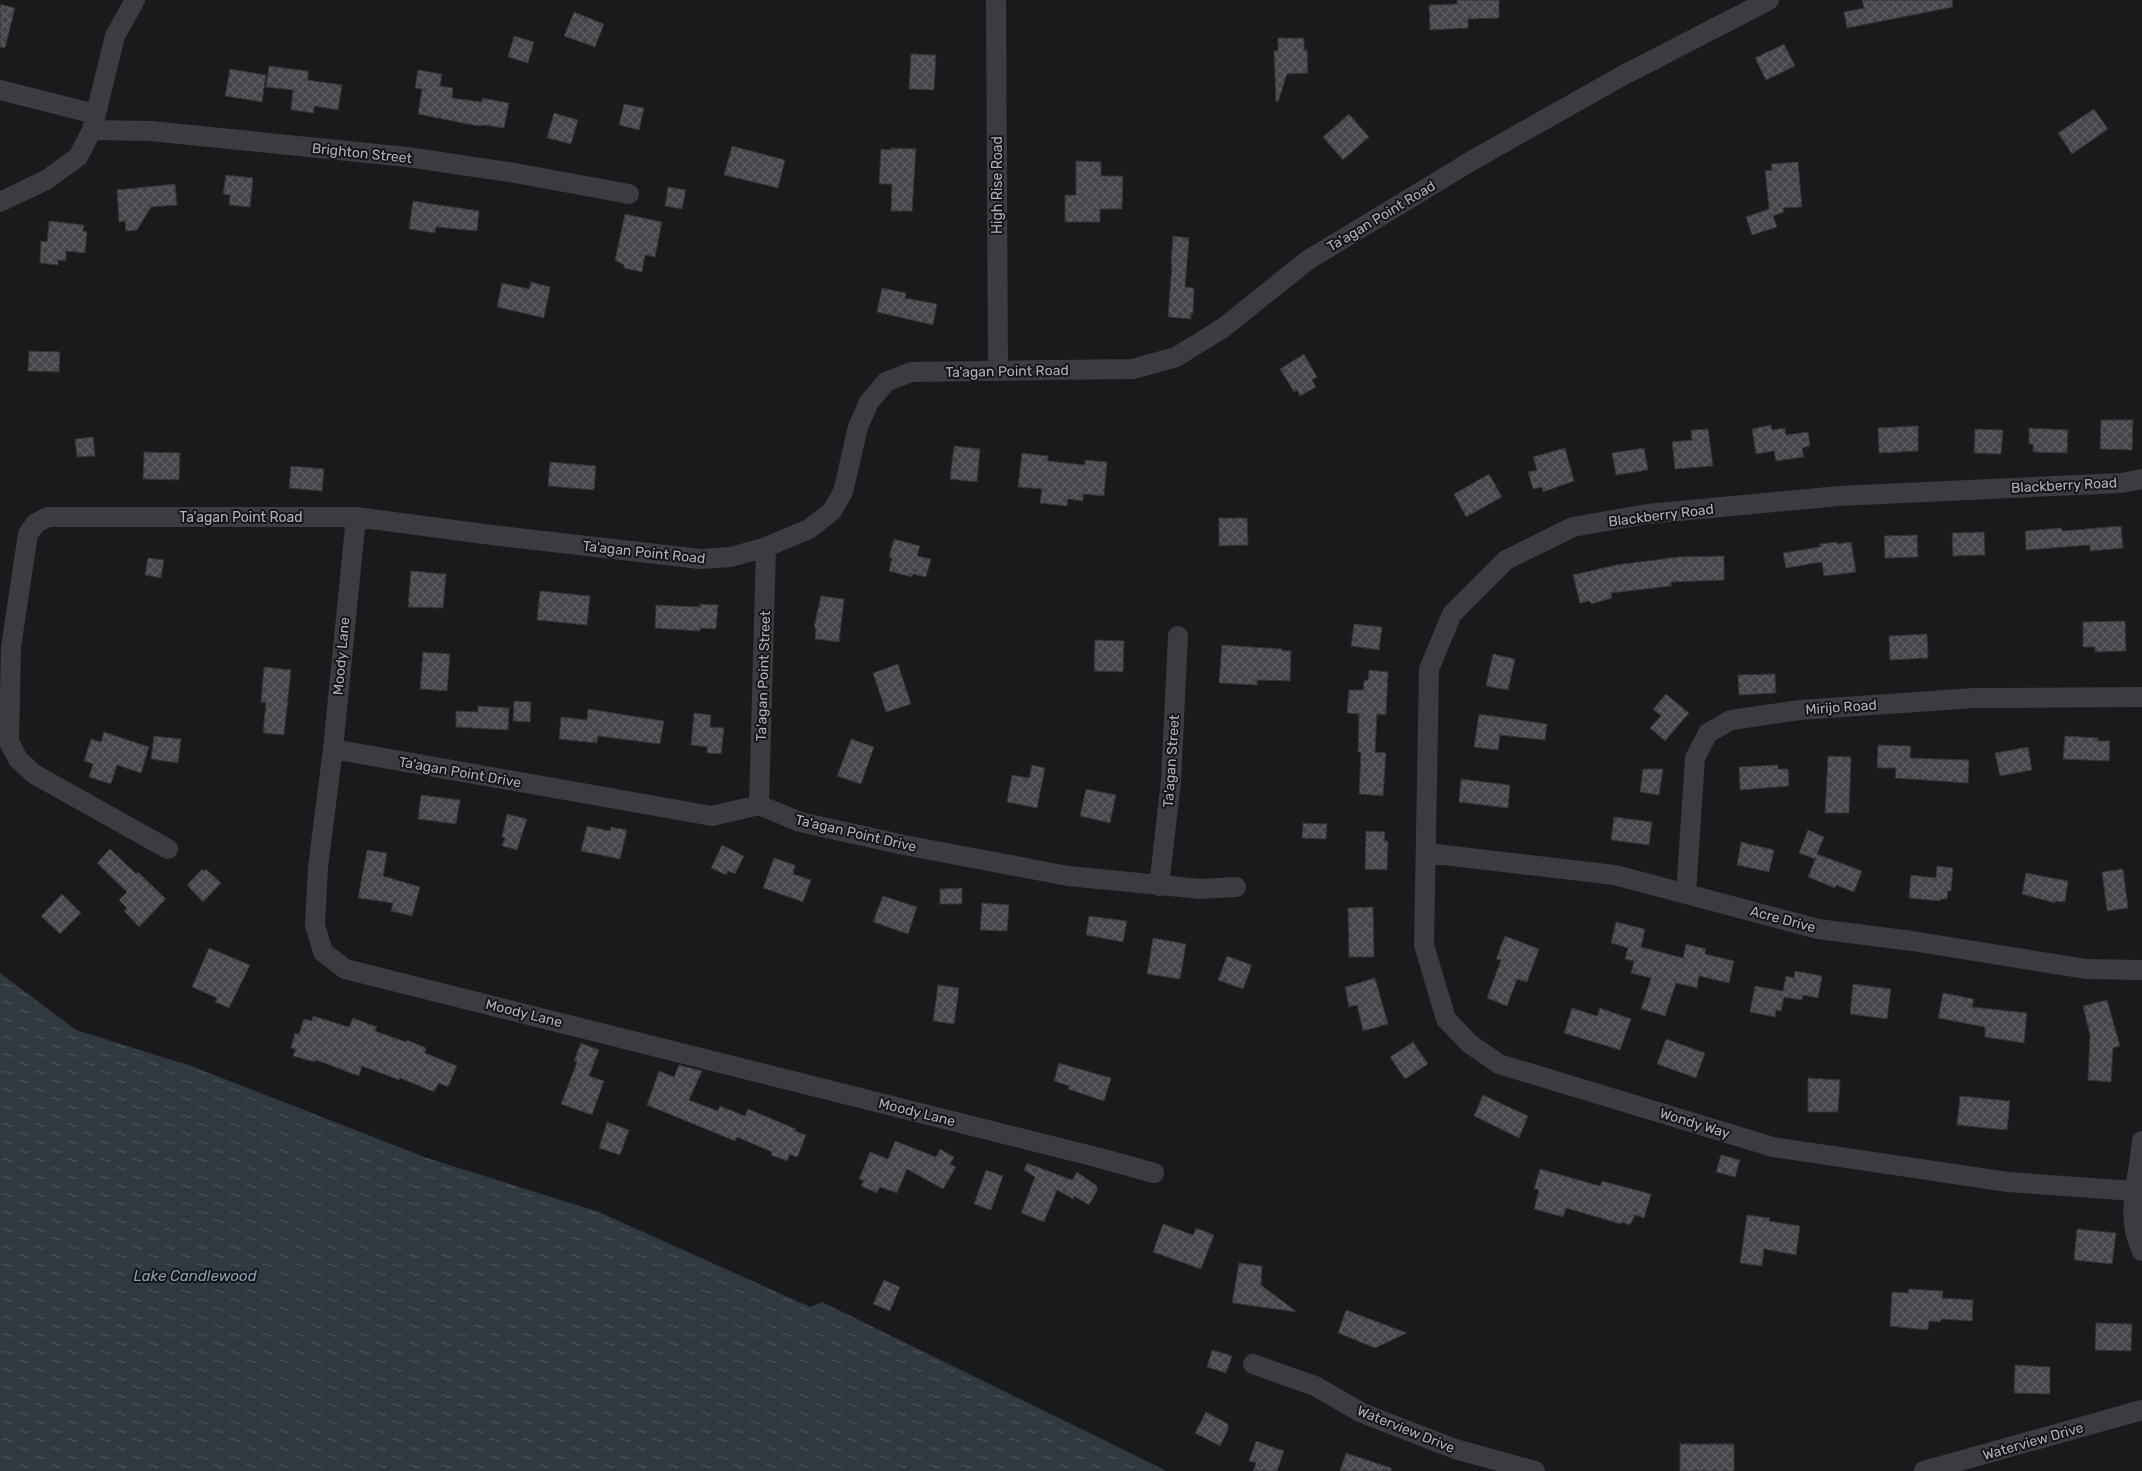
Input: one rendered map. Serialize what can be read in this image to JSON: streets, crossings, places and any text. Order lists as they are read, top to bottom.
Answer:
{
  "streets": {
    "street": [
      "Brighton Street",
      "High Rise Road",
      "Ta'agan Point Road",
      "Blackberry Road",
      "Moody Lane",
      "Ta'agan Point Street",
      "Mirijo Road",
      "Ta'agan Street",
      "Ta'agan Point Drive",
      "Acre Drive",
      "Wondy Way",
      "Waterview Drive"
    ]
  },
  "crossings": [
    ["High Rise Road", "Ta'agan Point Road"],
    ["Ta'agan Point Road", "Moody Lane"],
    ["Ta'agan Point Road", "Ta'agan Point Street"],
    ["Blackberry Road", "Acre Drive"],
    ["Blackberry Road", "Wondy Way"],
    ["Moody Lane", "Ta'agan Point Drive"],
    ["Ta'agan Point Street", "Ta'agan Point Drive"],
    ["Mirijo Road", "Acre Drive"],
    ["Ta'agan Street", "Ta'agan Point Drive"],
    ["Acre Drive", "Wondy Way"]
  ],
  "water": ["Lake Candlewood"]
}
